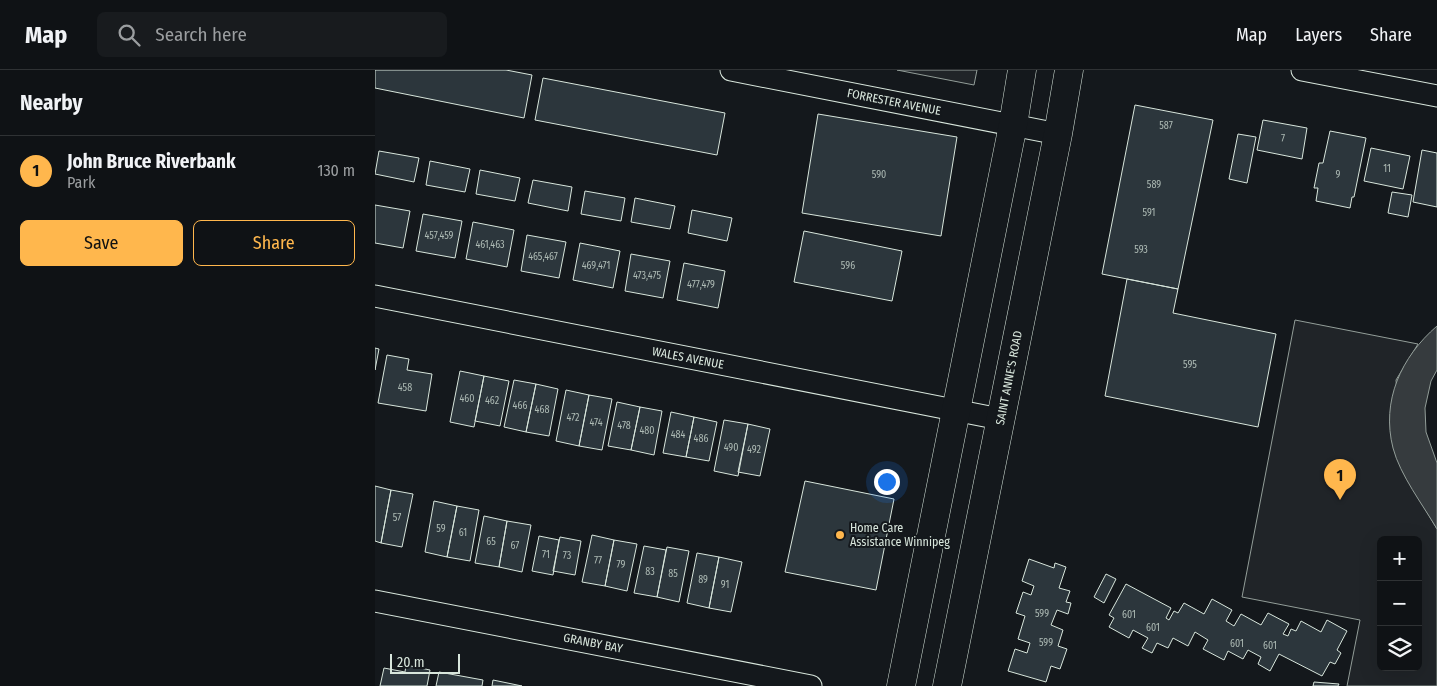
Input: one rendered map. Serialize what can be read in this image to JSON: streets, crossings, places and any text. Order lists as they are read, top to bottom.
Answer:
{
  "streets": {
    "main road": ["SAINT ANNE'S ROAD"],
    "street": ["FORRESTER AVENUE", "WALES AVENUE", "GRANBY BAY"]
  },
  "crossings": [
    ["FORRESTER AVENUE", "SAINT ANNE'S ROAD"],
    ["WALES AVENUE", "SAINT ANNE'S ROAD"]
  ],
  "places": ["Home Care Assistance Winnipeg"],
  "house_numbers": [
    "587",
    "7",
    "11",
    "590",
    "9",
    "589",
    "591",
    "457,459",
    "461,463",
    "593",
    "465,467",
    "469,471",
    "596",
    "473,475",
    "477,479",
    "595",
    "458",
    "460",
    "462",
    "466",
    "468",
    "472",
    "474",
    "478",
    "480",
    "484",
    "486",
    "490",
    "492",
    "57",
    "59",
    "61",
    "65",
    "67",
    "71",
    "73",
    "77",
    "79",
    "83",
    "85",
    "89",
    "91",
    "599",
    "601",
    "601",
    "599",
    "601",
    "601"
  ],
  "scale_bar": "20 m",
  "page": {
    "header": "Map",
    "search": "Search here",
    "nav": ["Map", "Layers", "Share"],
    "heading": "Nearby",
    "list": [
      {
        "mark": "1",
        "name": "John Bruce Riverbank",
        "note": "Park",
        "value": "130 m"
      }
    ],
    "buttons": ["Save", "Share"],
    "pins": "1",
    "map_buttons": ["+", "−"],
    "scale": "20 m"
  }
}
